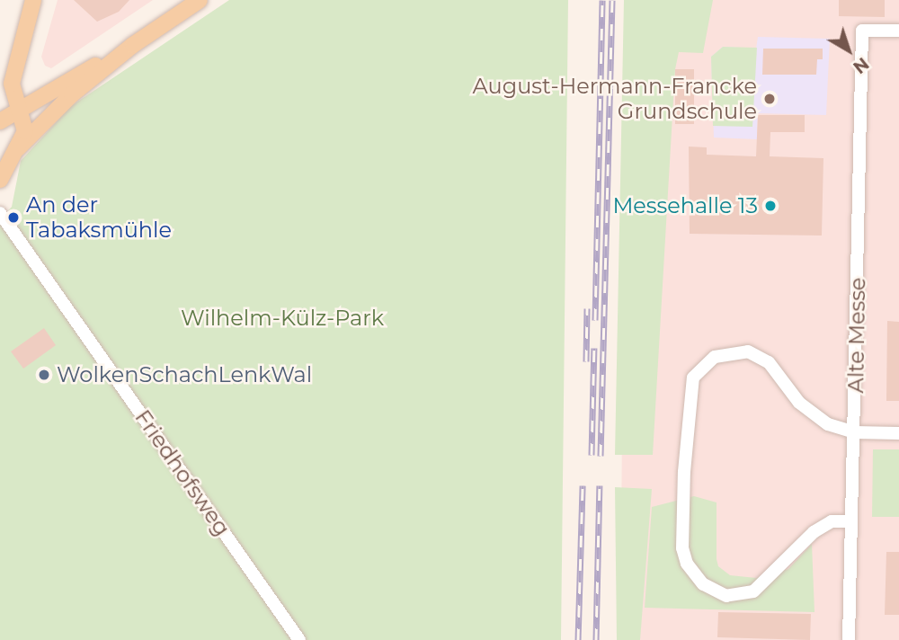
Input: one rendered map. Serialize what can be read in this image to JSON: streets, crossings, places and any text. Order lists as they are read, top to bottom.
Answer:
{
  "streets": {
    "street": ["Alte Messe", "Friedhofsweg"]
  },
  "parks": ["Wilhelm-Külz-Park"],
  "places": [
    "August-Hermann-Francke Grundschule",
    "Messehalle 13",
    "An der Tabaksmühle",
    "WolkenSchachLenkWal"
  ],
  "north": "bottom right"
}
